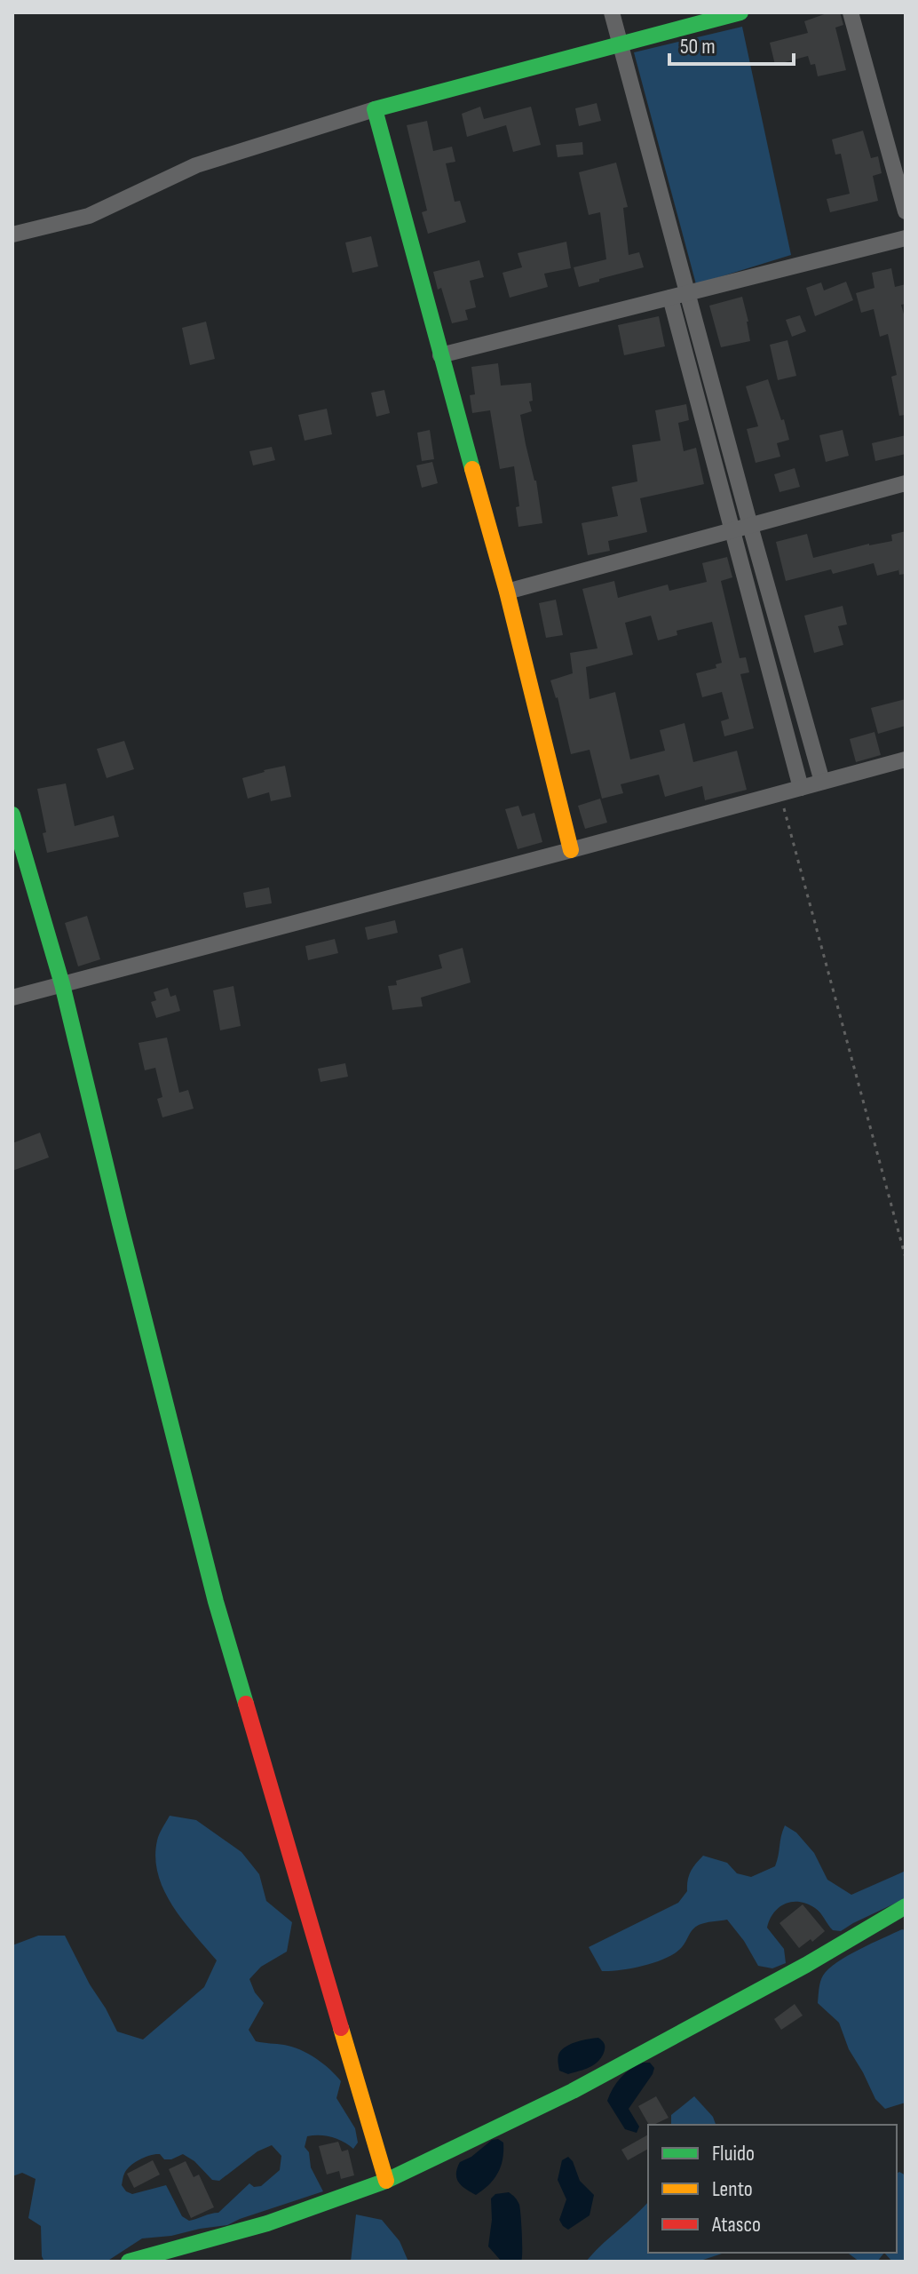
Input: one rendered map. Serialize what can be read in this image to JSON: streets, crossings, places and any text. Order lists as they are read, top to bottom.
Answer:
{
  "legend": ["Fluido", "Lento", "Atasco"],
  "scale_bar": "50 m"
}
